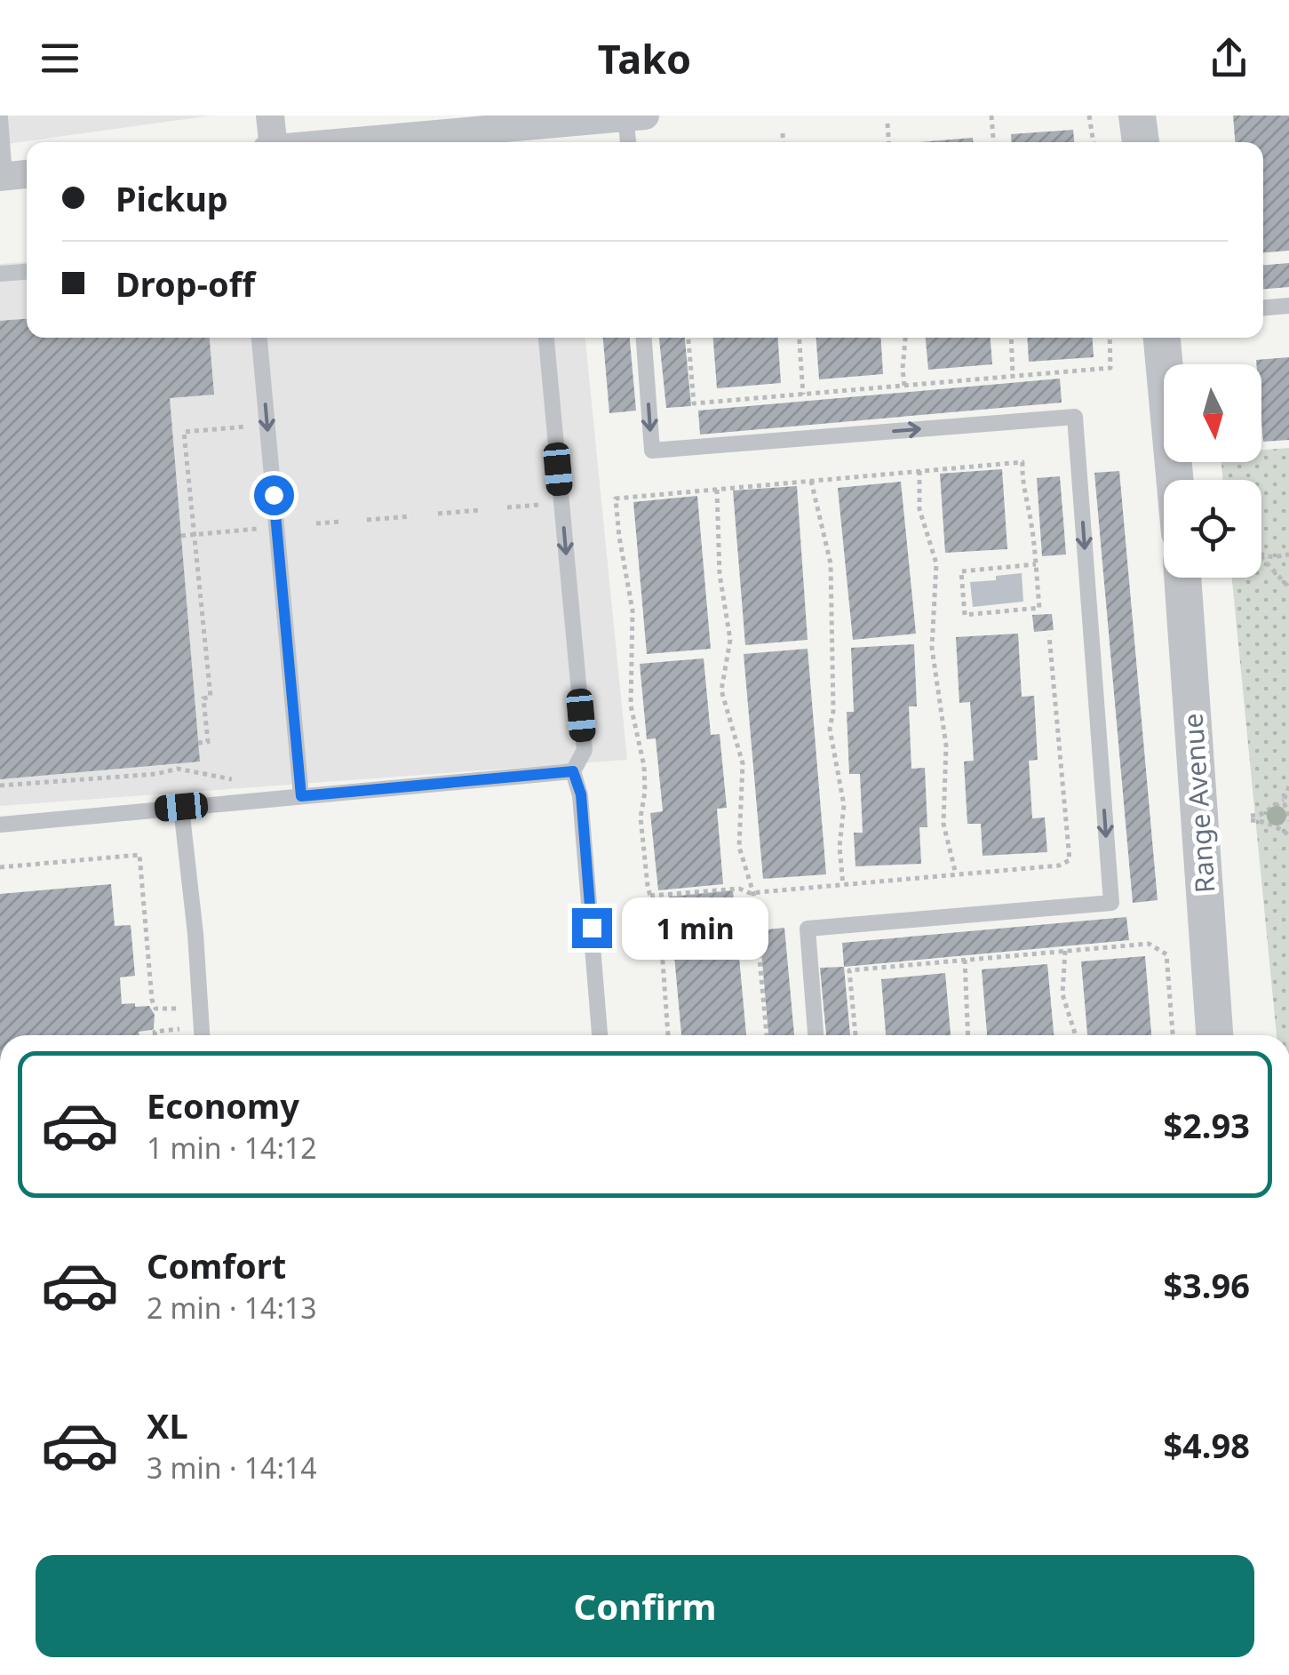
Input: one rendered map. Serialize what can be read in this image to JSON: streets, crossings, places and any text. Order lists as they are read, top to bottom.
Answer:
{
  "streets": {
    "street": ["Range Avenue"]
  },
  "north": "bottom",
  "page": {
    "header": "Tako",
    "banner": ["Pickup", "Drop-off"],
    "bubble": "1 min",
    "list": [
      {
        "name": "Economy",
        "note": "1 min · 14:12",
        "value": "$2.93"
      },
      {
        "name": "Comfort",
        "note": "2 min · 14:13",
        "value": "$3.96"
      },
      {
        "name": "XL",
        "note": "3 min · 14:14",
        "value": "$4.98"
      }
    ],
    "buttons": "Confirm"
  }
}
